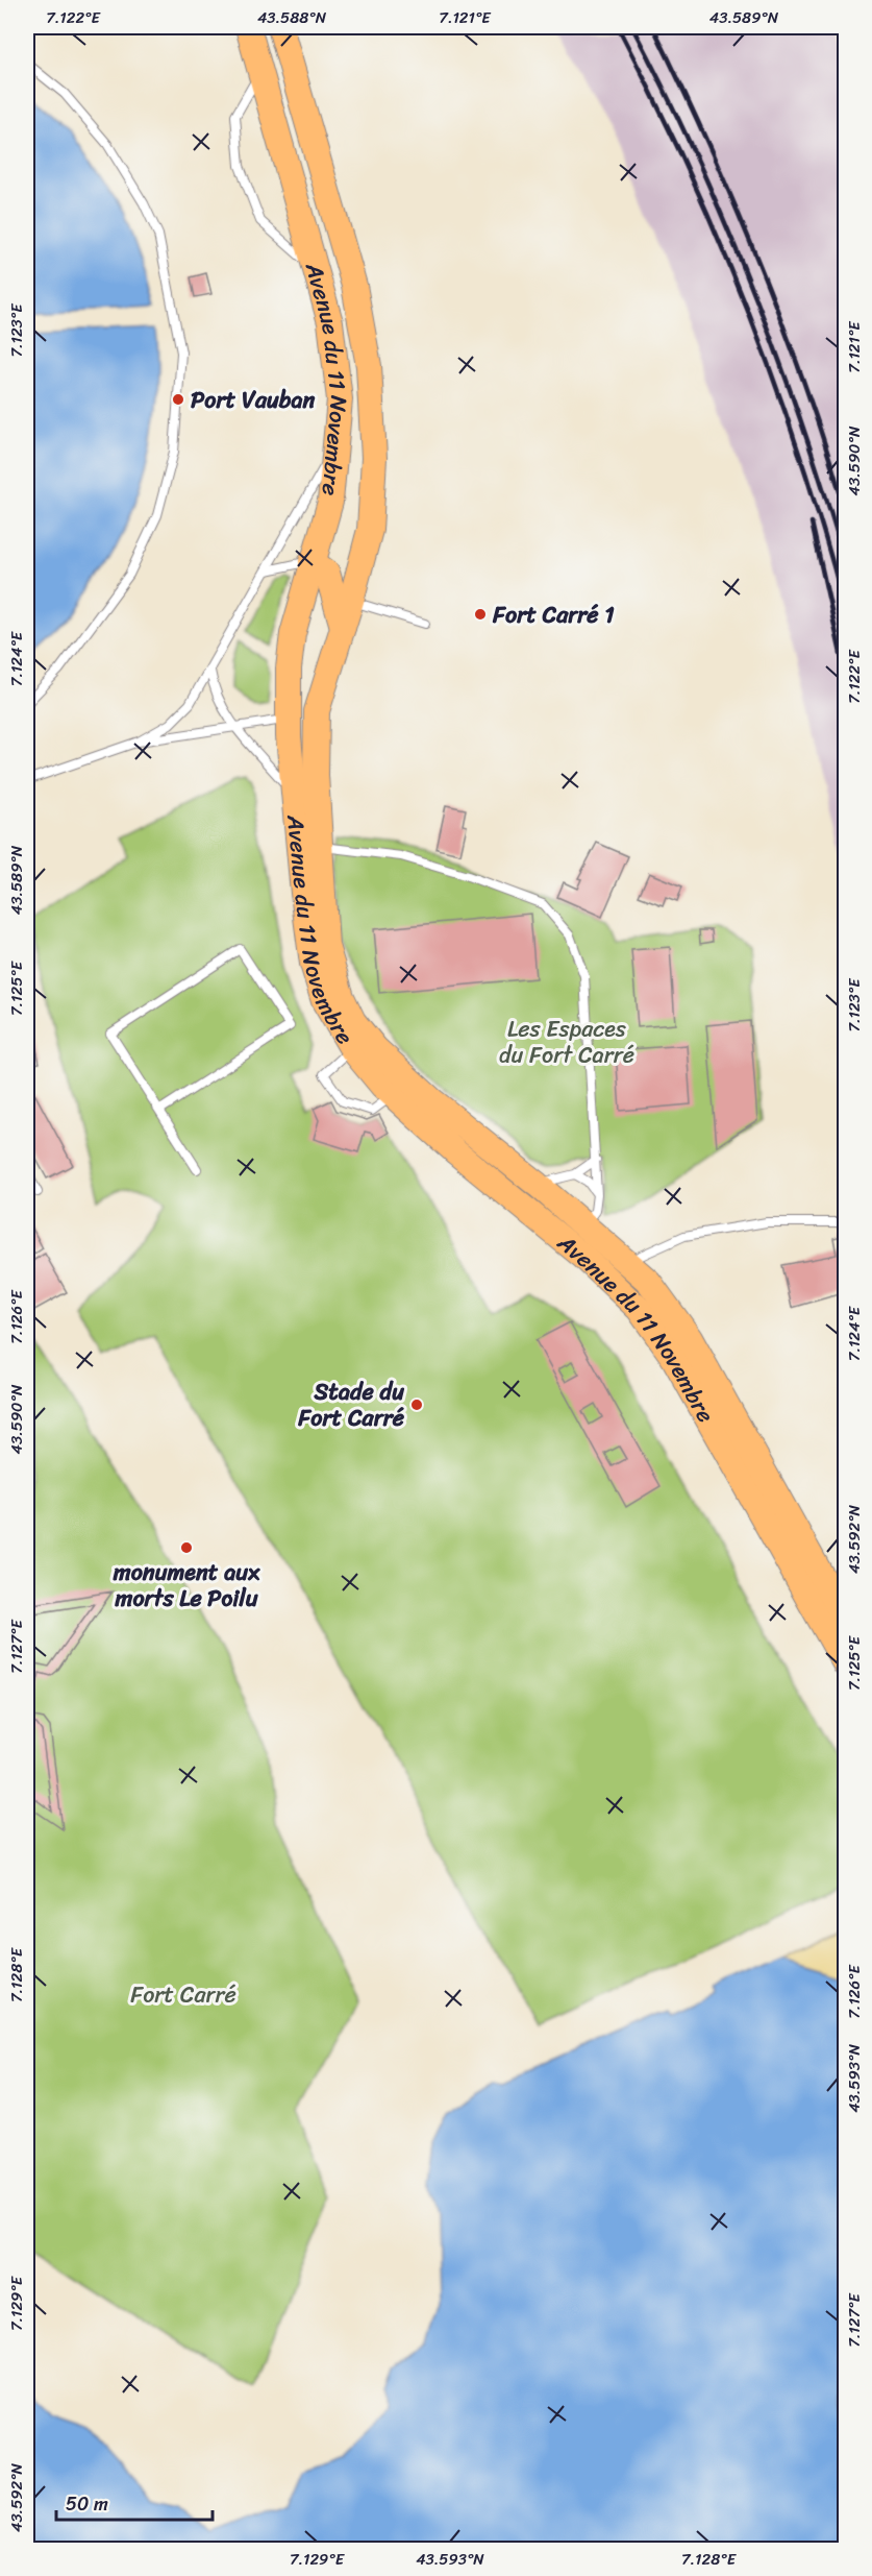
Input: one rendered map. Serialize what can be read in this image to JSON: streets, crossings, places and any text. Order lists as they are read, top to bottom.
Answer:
{
  "streets": {
    "main road": ["Avenue du 11 Novembre"]
  },
  "parks": ["Les Espaces du Fort Carré", "Fort Carré"],
  "places": [
    "Port Vauban",
    "Fort Carré 1",
    "Stade du Fort Carré",
    "monument aux morts Le Poilu"
  ],
  "scale_bar": "50 m",
  "coordinates": [
    "7.122°E",
    "43.588°N",
    "7.121°E",
    "43.589°N",
    "7.123°E",
    "43.590°N",
    "7.124°E",
    "7.125°E",
    "7.126°E",
    "43.592°N",
    "7.127°E",
    "7.128°E",
    "43.593°N",
    "7.129°E"
  ]
}
